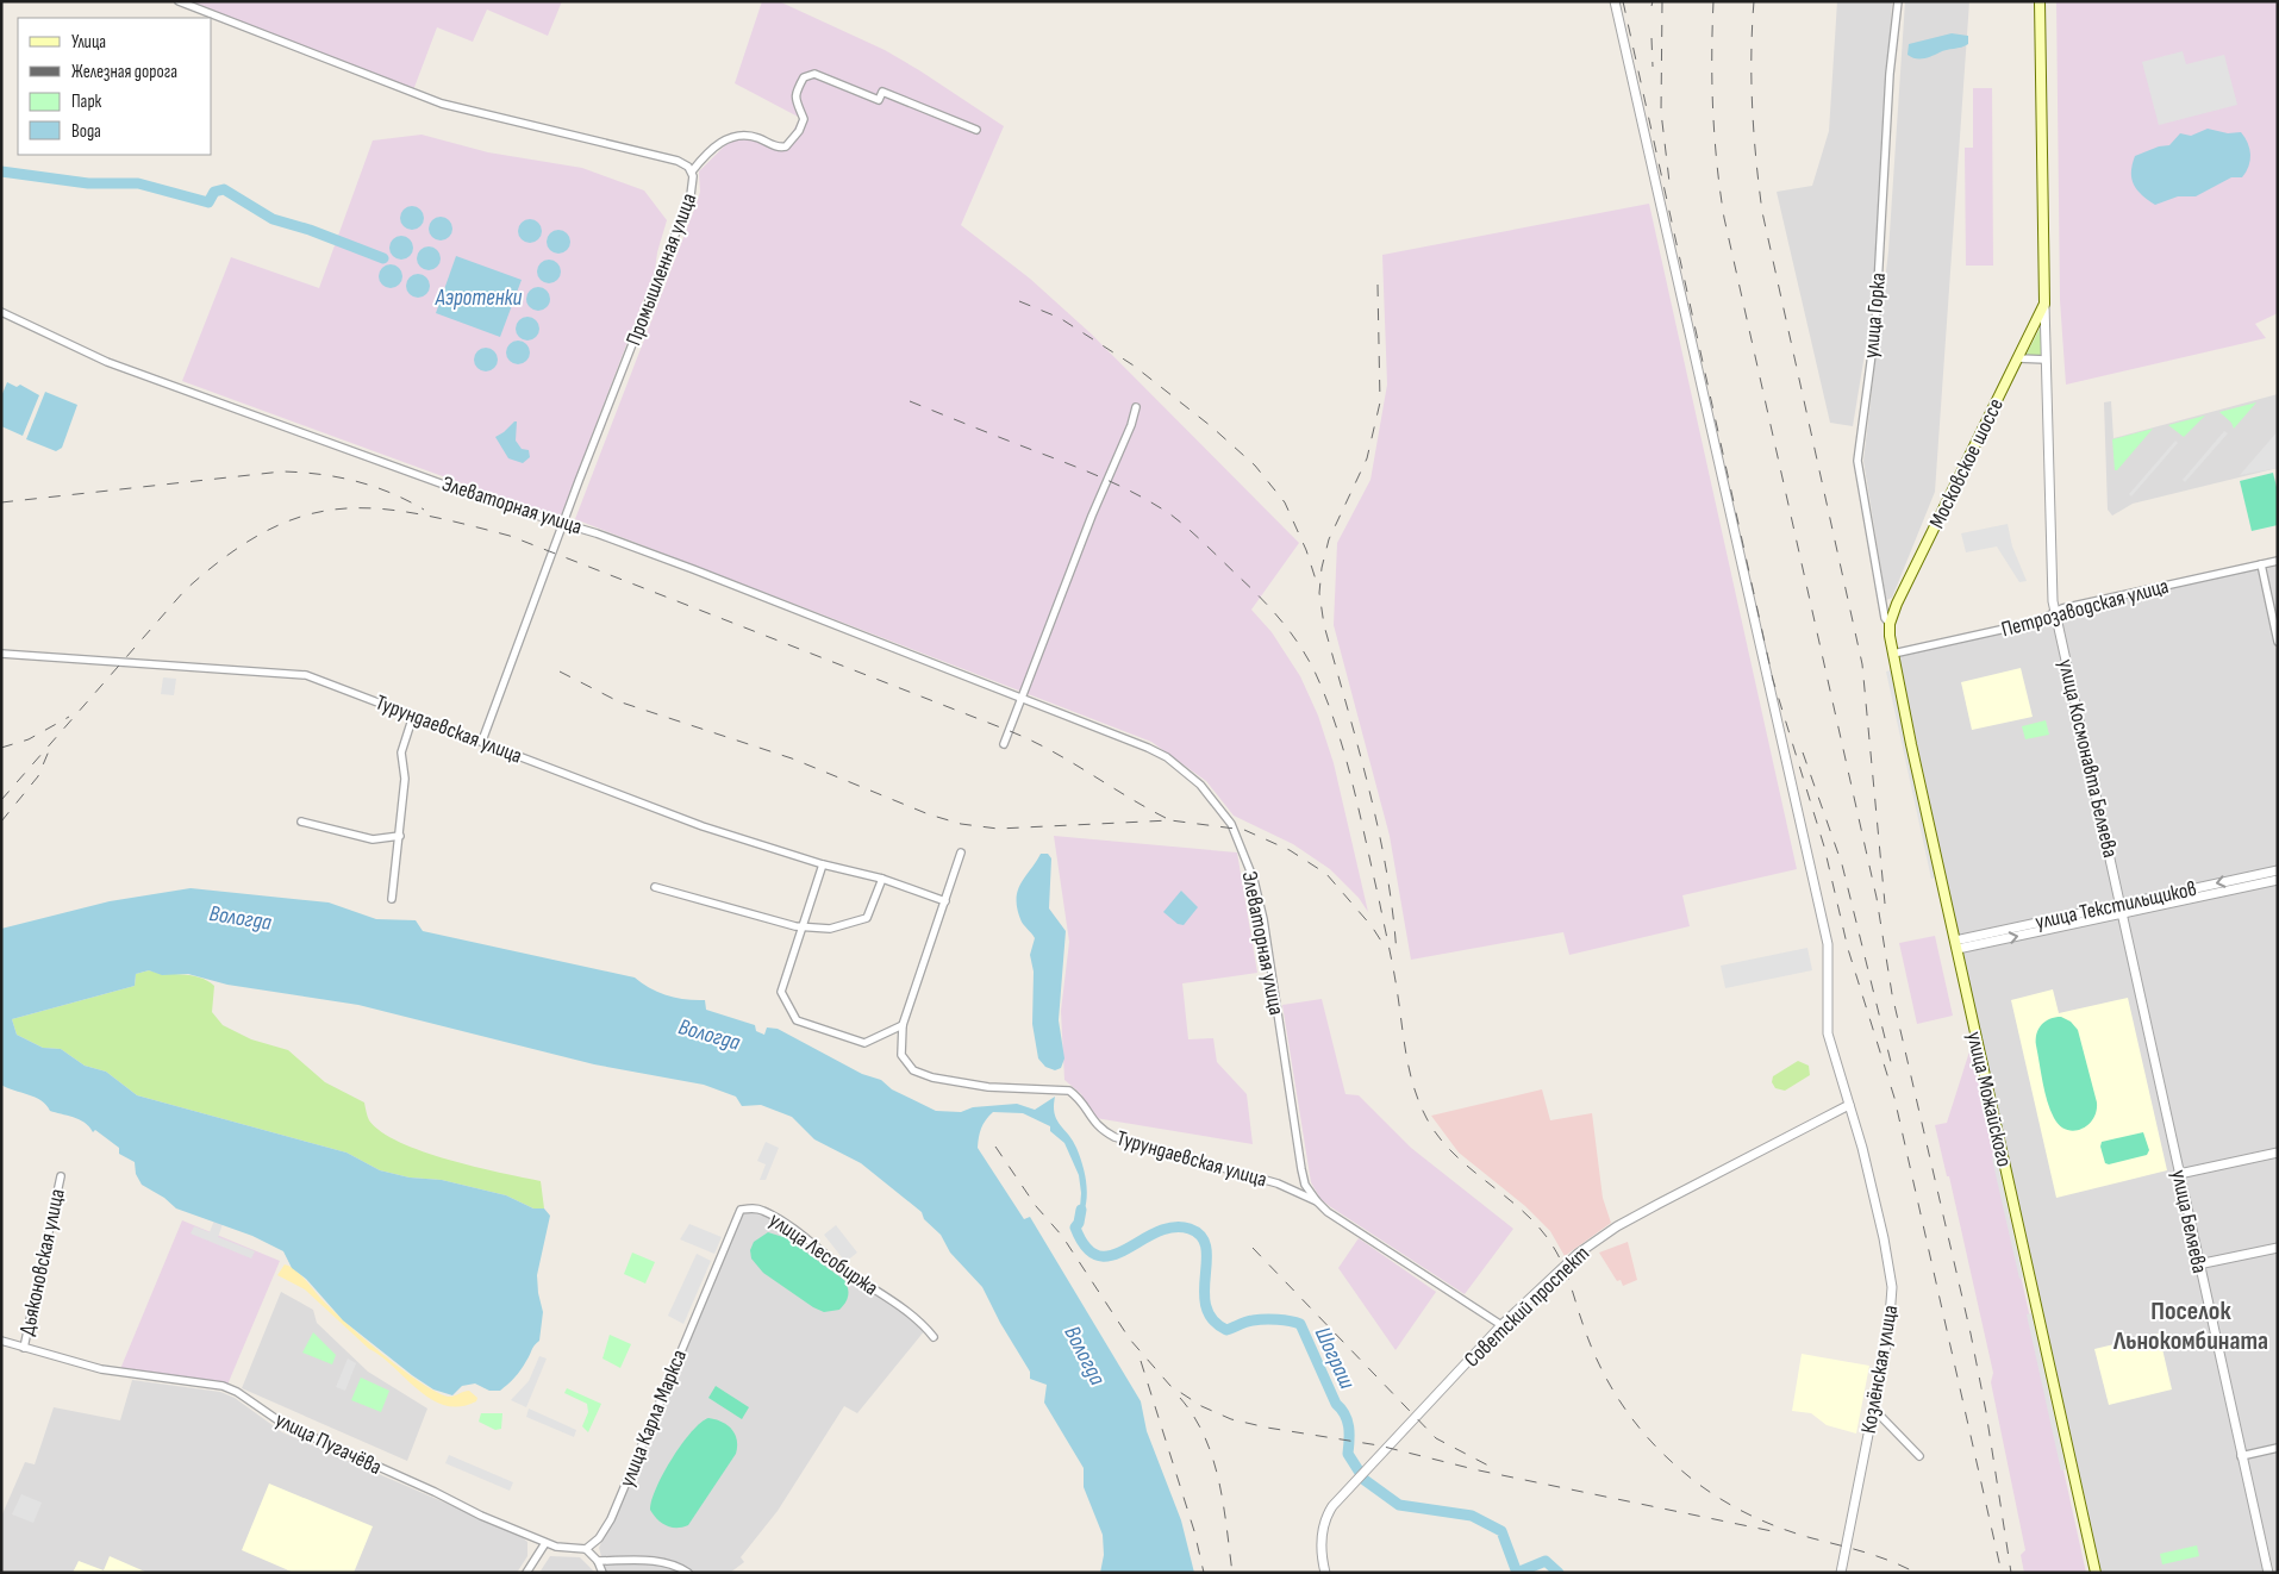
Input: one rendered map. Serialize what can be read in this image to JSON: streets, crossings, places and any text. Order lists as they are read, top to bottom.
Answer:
{
  "streets": {
    "main road": ["Московское шоссе", "улица Можайского"],
    "street": [
      "Промышленная улица",
      "улица Горка",
      "Элеваторная улица",
      "Петрозаводская улица",
      "Турундаевская улица",
      "улица Космонавта Беляева",
      "улица Текстильщиков",
      "улица Беляева",
      "улица Лесобиржа",
      "Дьяконовская улица",
      "Советский проспект",
      "Козлёнская улица",
      "улица Карла Маркса",
      "улица Пугачёва"
    ]
  },
  "crossings": [
    ["Промышленная улица", "Элеваторная улица"],
    ["Промышленная улица", "Турундаевская улица"],
    ["улица Горка", "Московское шоссе"],
    ["улица Горка", "улица Можайского"],
    ["Московское шоссе", "Петрозаводская улица"],
    ["Московское шоссе", "улица Космонавта Беляева"],
    ["Московское шоссе", "улица Можайского"],
    ["Элеваторная улица", "Турундаевская улица"],
    ["Петрозаводская улица", "улица Космонавта Беляева"],
    ["Петрозаводская улица", "улица Можайского"],
    ["Турундаевская улица", "Советский проспект"],
    ["улица Космонавта Беляева", "улица Текстильщиков"],
    ["улица Космонавта Беляева", "улица Беляева"],
    ["улица Текстильщиков", "улица Можайского"],
    ["улица Текстильщиков", "улица Беляева"],
    ["улица Лесобиржа", "улица Карла Маркса"],
    ["Дьяконовская улица", "улица Пугачёва"],
    ["Советский проспект", "Козлёнская улица"],
    ["улица Карла Маркса", "улица Пугачёва"]
  ],
  "districts": ["Поселок Льнокомбината"],
  "water": ["Аэротенки", "Вологда", "Шограш"],
  "legend": [
    "Улица",
    "Железная дорога",
    "Парк",
    "Вода"
  ]
}
